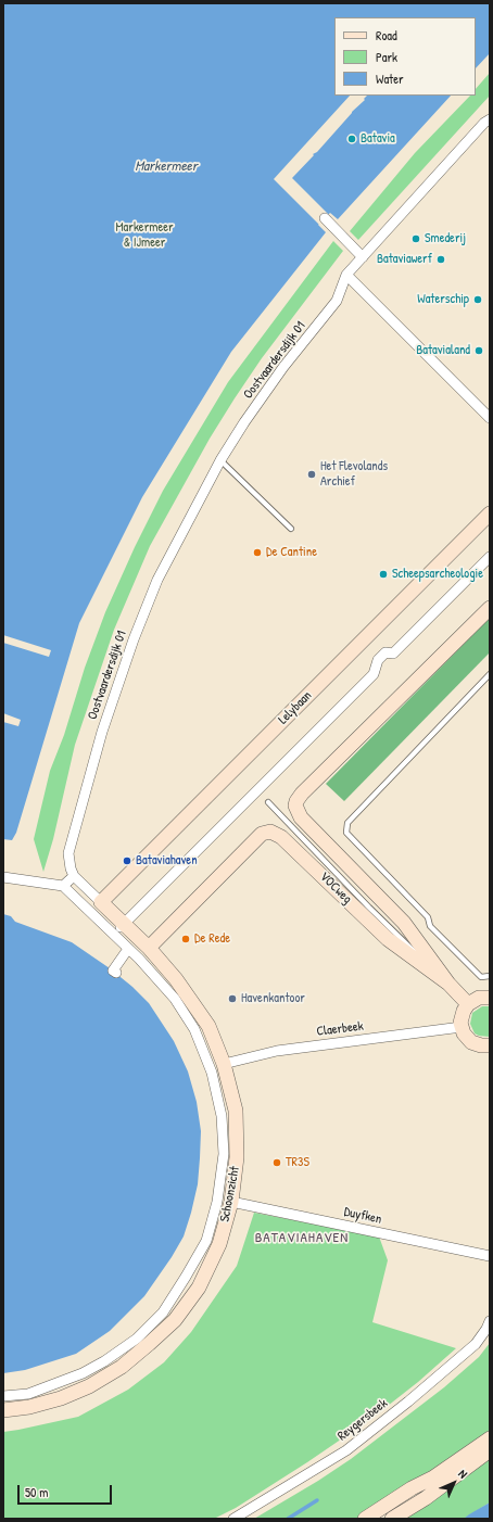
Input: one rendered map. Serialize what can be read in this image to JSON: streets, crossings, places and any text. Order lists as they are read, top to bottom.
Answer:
{
  "streets": {
    "street": [
      "Oostvaardersdijk 01",
      "Lelybaan",
      "VOCweg",
      "Claerbeek",
      "Schoonzicht",
      "Duyfken",
      "Reygersbeek"
    ]
  },
  "crossings": [
    ["Lelybaan", "Schoonzicht"],
    ["VOCweg", "Schoonzicht"],
    ["Claerbeek", "Schoonzicht"],
    ["Schoonzicht", "Duyfken"]
  ],
  "districts": ["BATAVIAHAVEN"],
  "water": ["Markermeer"],
  "parks": ["Markermeer & IJmeer"],
  "places": [
    "Batavia",
    "Smederij",
    "Bataviawerf",
    "Waterschip",
    "Batavialand",
    "Het Flevolands Archief",
    "De Cantine",
    "Scheepsarcheologie",
    "Bataviahaven",
    "De Rede",
    "Havenkantoor",
    "TR3S"
  ],
  "legend": ["Road", "Park", "Water"],
  "scale_bar": "50 m",
  "north": "top right"
}
